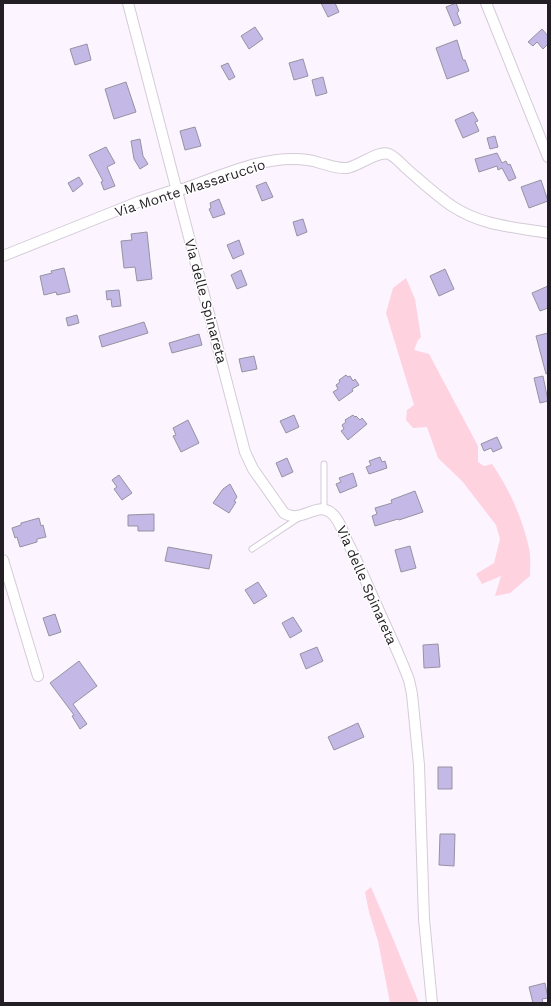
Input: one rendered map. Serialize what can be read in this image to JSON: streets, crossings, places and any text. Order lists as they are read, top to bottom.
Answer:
{
  "streets": {
    "street": ["Via Monte Massaruccio", "Via delle Spinareta"]
  },
  "crossings": [
    ["Via Monte Massaruccio", "Via delle Spinareta"]
  ]
}
